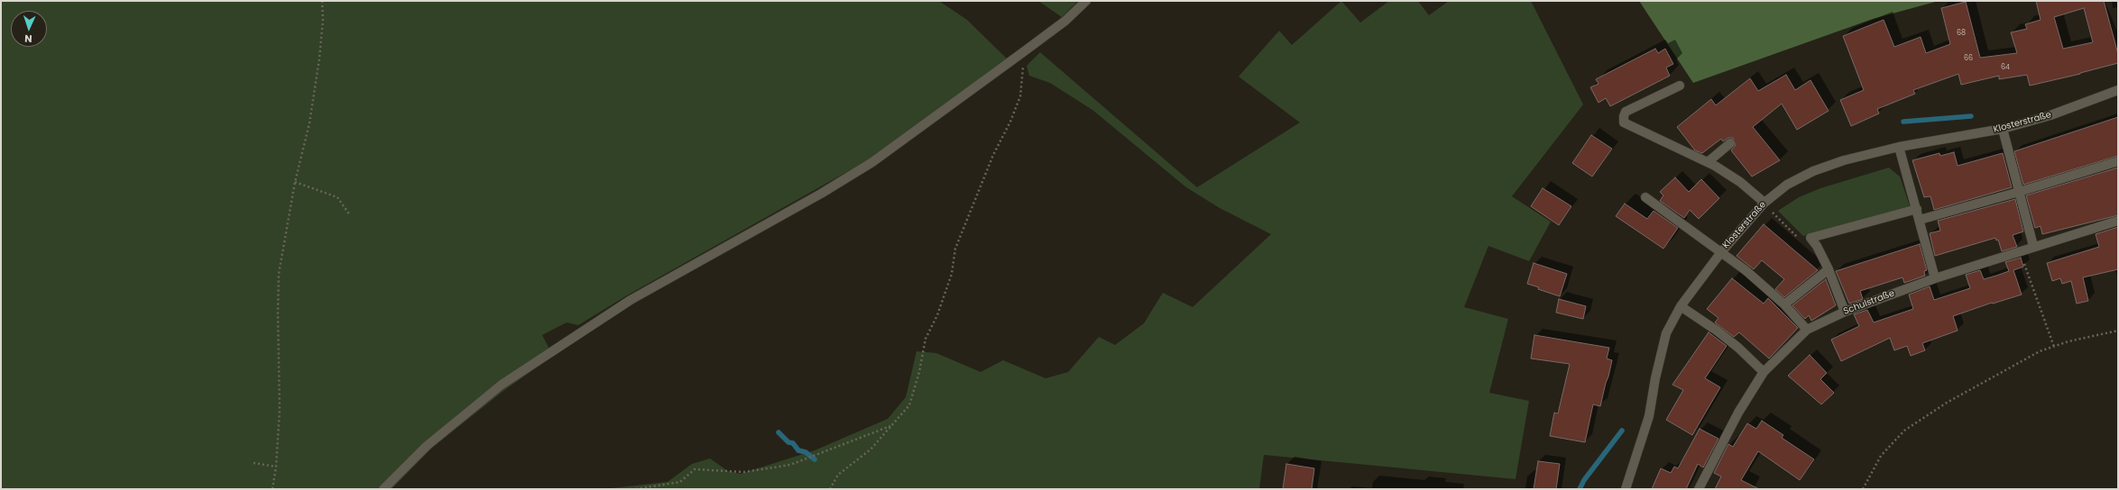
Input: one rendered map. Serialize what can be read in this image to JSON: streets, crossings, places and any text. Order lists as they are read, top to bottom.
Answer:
{
  "streets": {
    "street": ["Klosterstraße", "Schulstraße"]
  },
  "house_numbers": ["68", "66", "64"],
  "north": "bottom"
}
